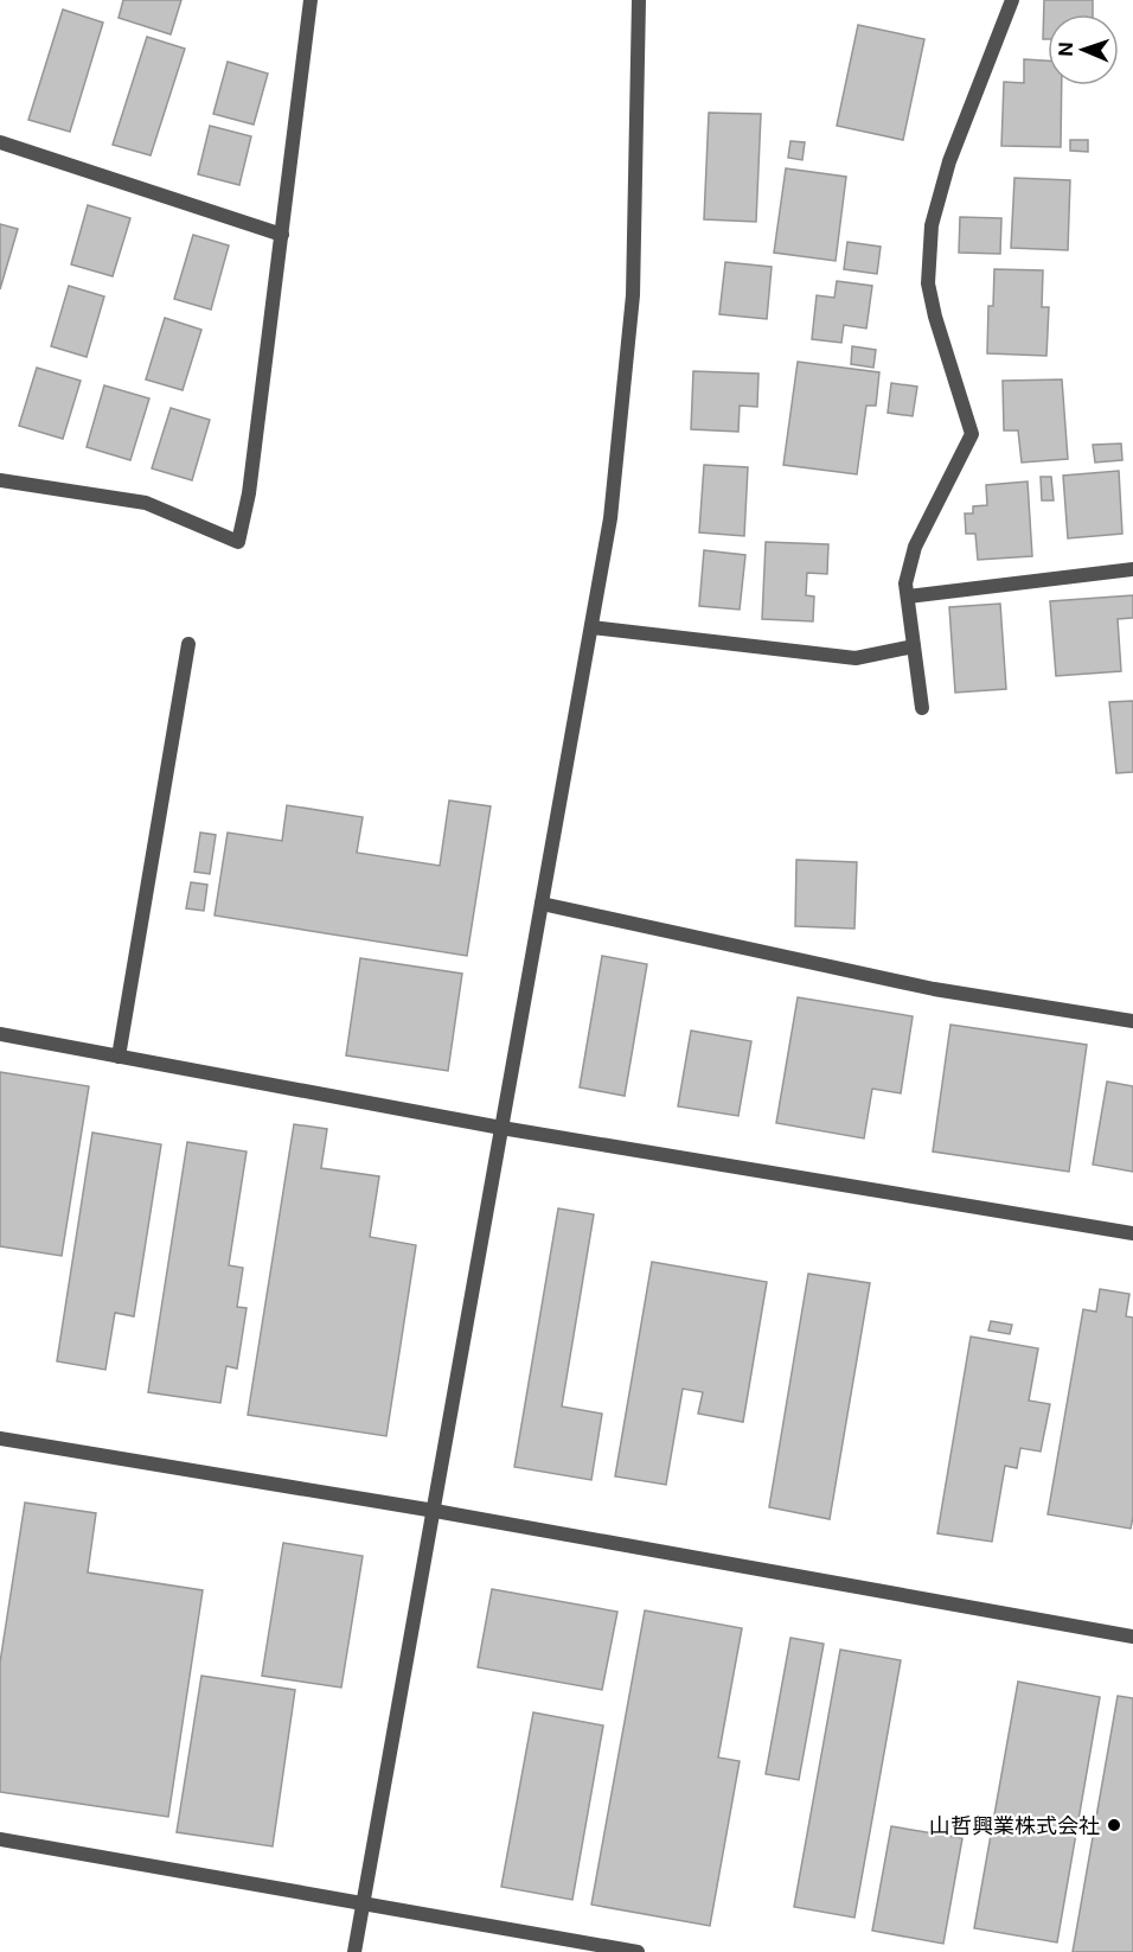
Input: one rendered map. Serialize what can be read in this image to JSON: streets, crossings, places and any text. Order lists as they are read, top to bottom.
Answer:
{
  "places": ["山哲興業株式会社"],
  "north": "left"
}
